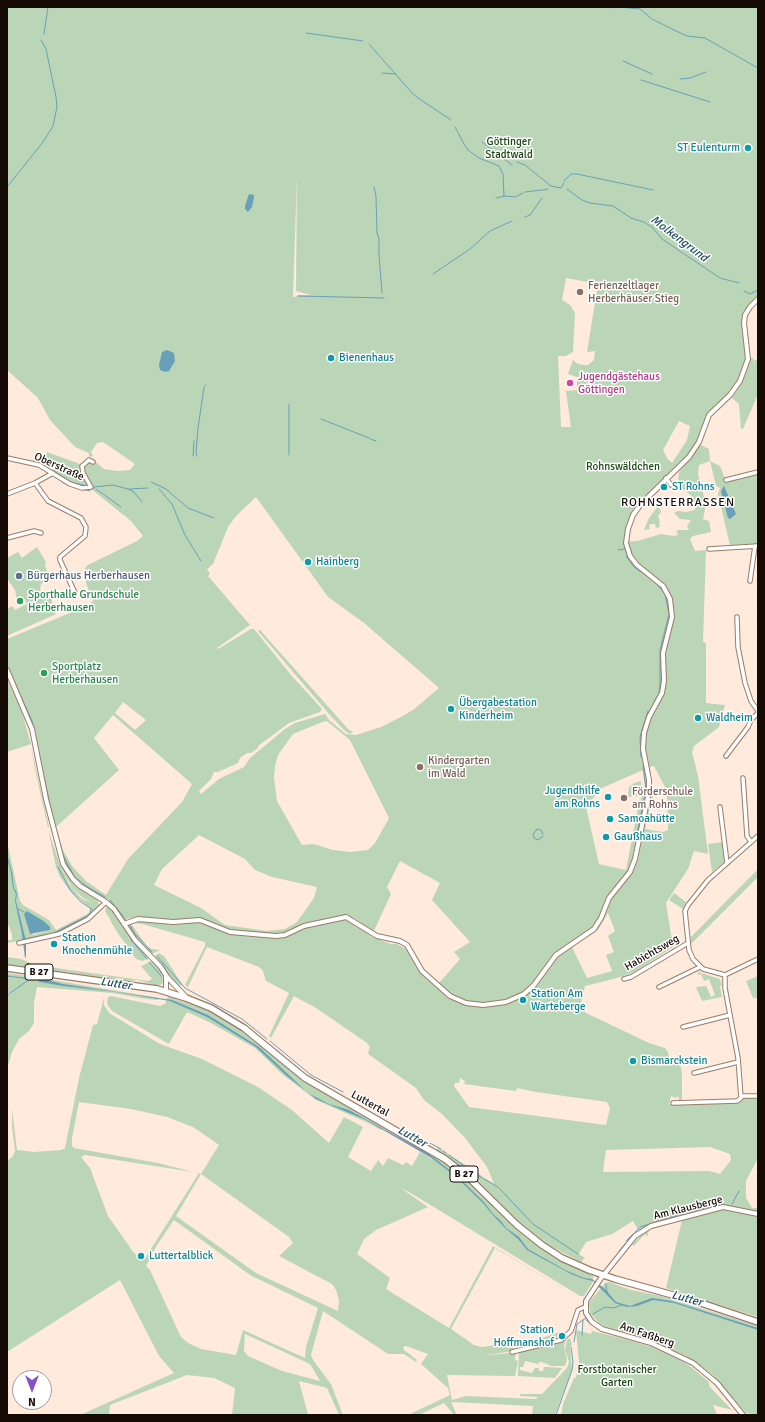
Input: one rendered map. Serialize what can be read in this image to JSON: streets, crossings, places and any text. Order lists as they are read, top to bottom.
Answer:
{
  "streets": {
    "main road": ["B 27", "Luttertal"],
    "street": [
      "Oberstraße",
      "Habichtsweg",
      "Am Klausberge",
      "Am Faßberg"
    ]
  },
  "crossings": [
    ["B 27", "Luttertal"],
    ["B 27", "Am Klausberge"],
    ["Luttertal", "Am Klausberge"]
  ],
  "districts": ["ROHNSTERRASSEN"],
  "water": ["Molkengrund", "Lutter"],
  "parks": ["Göttinger Stadtwald", "Rohnswäldchen", "Forstbotanischer Garten"],
  "places": [
    "ST Eulenturm",
    "Ferienzeltlager Herberhäuser Stieg",
    "Bienenhaus",
    "Jugendgästehaus Göttingen",
    "ST Rohns",
    "Hainberg",
    "Bürgerhaus Herberhausen",
    "Sporthalle Grundschule Herberhausen",
    "Sportplatz Herberhausen",
    "Übergabestation Kinderheim",
    "Waldheim",
    "Kindergarten im Wald",
    "Jugendhilfe am Rohns",
    "Förderschule am Rohns",
    "Samoahütte",
    "Gaußhaus",
    "Station Knochenmühle",
    "Station Am Warteberge",
    "Bismarckstein",
    "Luttertalblick",
    "Station Hoffmanshof"
  ],
  "north": "bottom"
}
